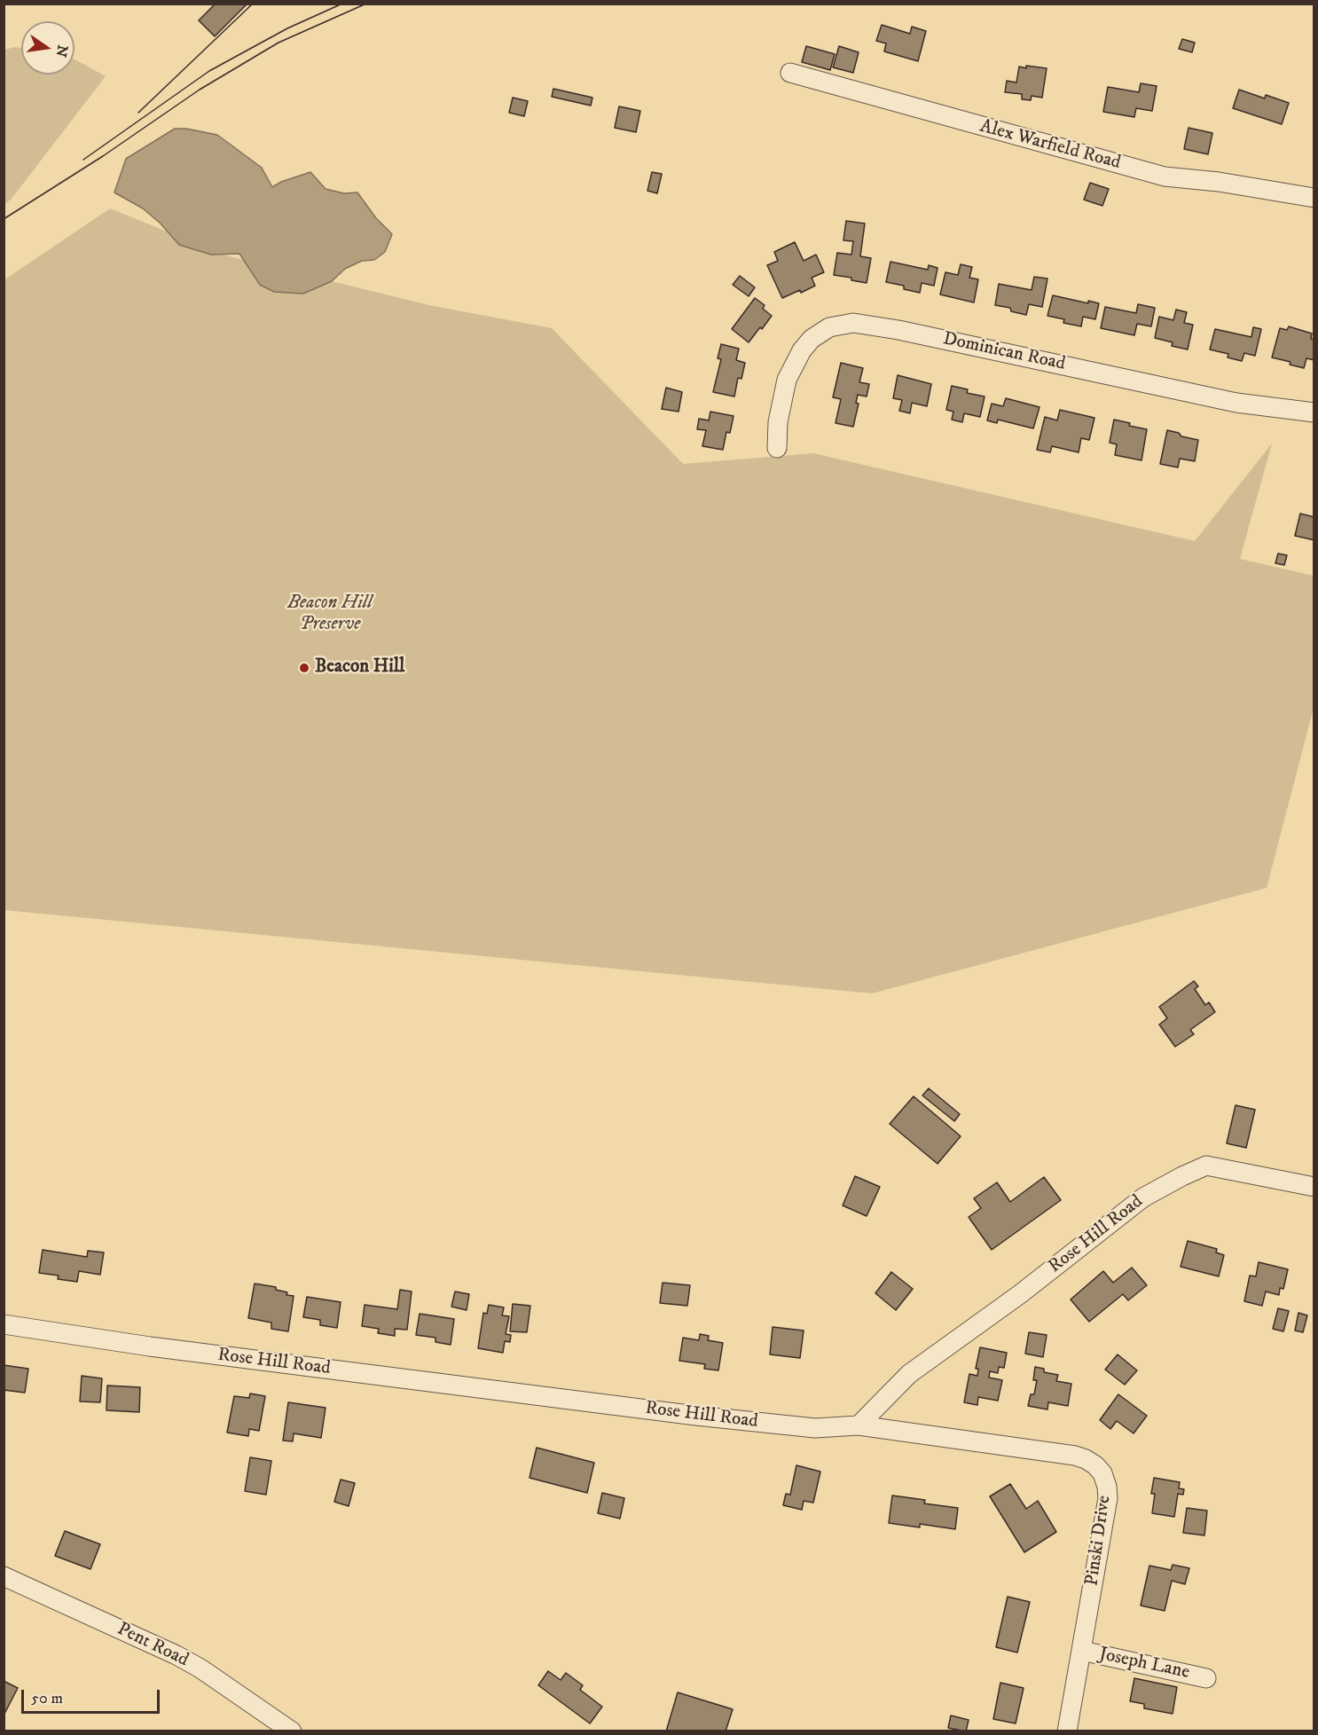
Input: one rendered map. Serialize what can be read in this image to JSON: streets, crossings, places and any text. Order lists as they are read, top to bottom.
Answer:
{
  "streets": {
    "street": [
      "Alex Warfield Road",
      "Dominican Road",
      "Rose Hill Road",
      "Pinski Drive",
      "Pent Road",
      "Joseph Lane"
    ]
  },
  "crossings": [
    ["Rose Hill Road", "Pinski Drive"],
    ["Pinski Drive", "Joseph Lane"]
  ],
  "parks": ["Beacon Hill Preserve"],
  "places": ["Beacon Hill"],
  "scale_bar": "50 m",
  "north": "right"
}
